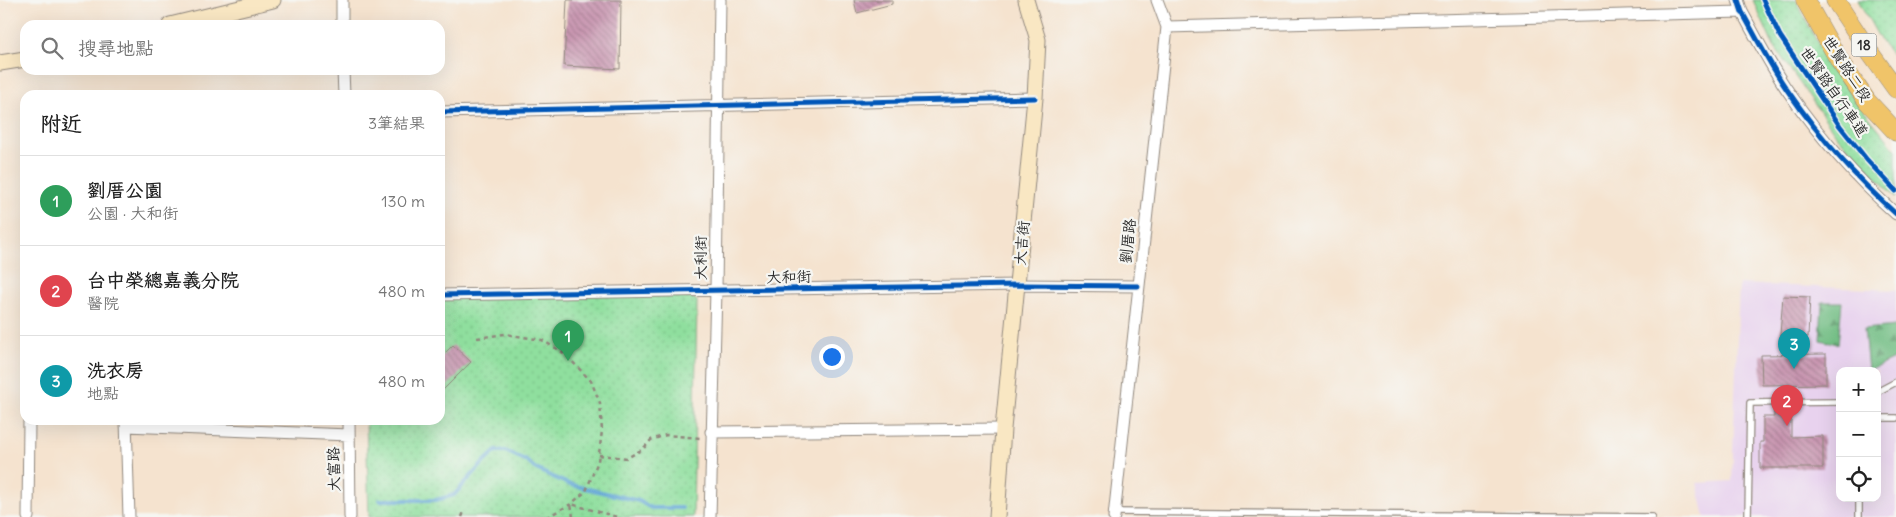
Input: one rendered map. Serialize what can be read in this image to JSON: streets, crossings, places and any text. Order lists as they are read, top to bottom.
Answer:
{
  "streets": {
    "main road": ["18", "世賢路二段"],
    "street": [
      "劉厝路",
      "大吉街",
      "大利街",
      "大和街",
      "大富路"
    ],
    "cycle path": ["世賢路自行車道"]
  },
  "crossings": [
    ["劉厝路", "大和街"],
    ["大吉街", "大和街"],
    ["大利街", "大和街"]
  ],
  "page": {
    "search": "搜尋地點",
    "heading": ["附近", "3筆結果"],
    "list": [
      {
        "mark": "1",
        "name": "劉厝公園",
        "note": "公園 · 大和街",
        "value": "130 m"
      },
      {
        "mark": "2",
        "name": "台中榮總嘉義分院",
        "note": "醫院",
        "value": "480 m"
      },
      {
        "mark": "3",
        "name": "洗衣房",
        "note": "地點",
        "value": "480 m"
      }
    ],
    "pins": ["1", "3", "2"],
    "map_buttons": ["+", "−"]
  }
}
